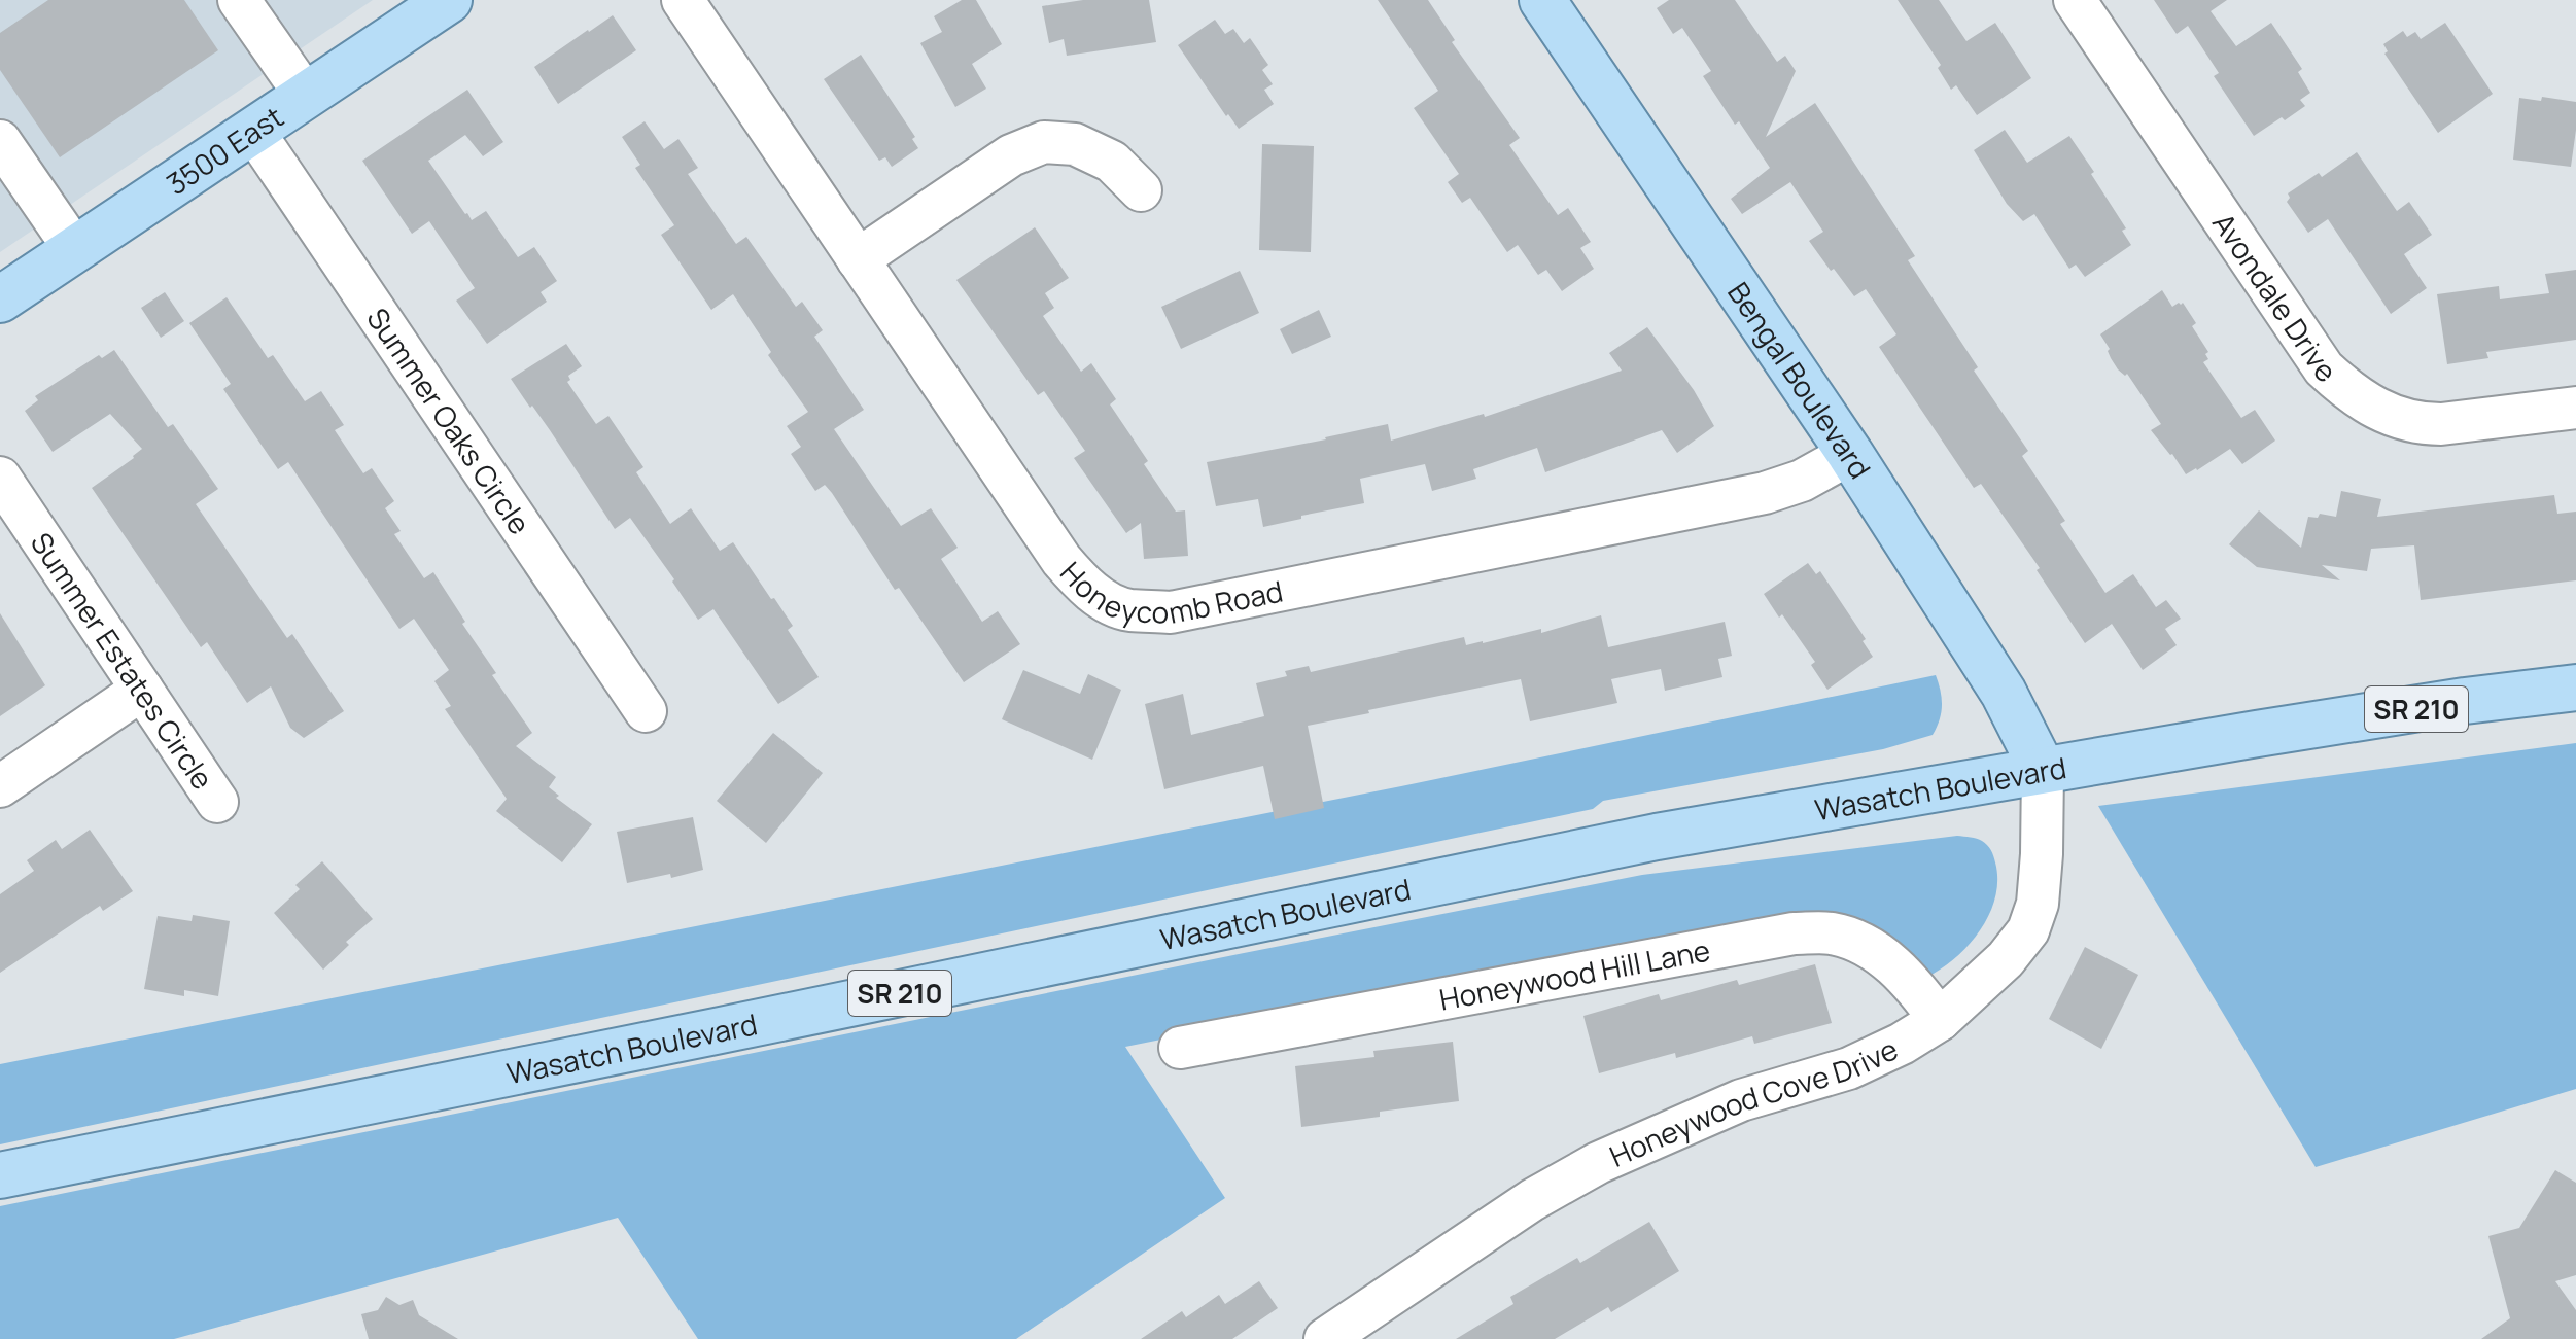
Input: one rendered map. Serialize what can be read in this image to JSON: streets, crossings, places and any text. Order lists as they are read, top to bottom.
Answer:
{
  "streets": {
    "main road": [
      "3500 East",
      "Bengal Boulevard",
      "SR 210",
      "Wasatch Boulevard"
    ],
    "street": [
      "Avondale Drive",
      "Summer Oaks Circle",
      "Honeycomb Road",
      "Summer Estates Circle",
      "Honeywood Hill Lane",
      "Honeywood Cove Drive"
    ]
  },
  "crossings": [
    ["3500 East", "Summer Oaks Circle"],
    ["Bengal Boulevard", "Honeycomb Road"],
    ["Bengal Boulevard", "Wasatch Boulevard"],
    ["Bengal Boulevard", "Honeywood Cove Drive"],
    ["Wasatch Boulevard", "Honeywood Cove Drive"],
    ["Honeywood Hill Lane", "Honeywood Cove Drive"]
  ]
}
